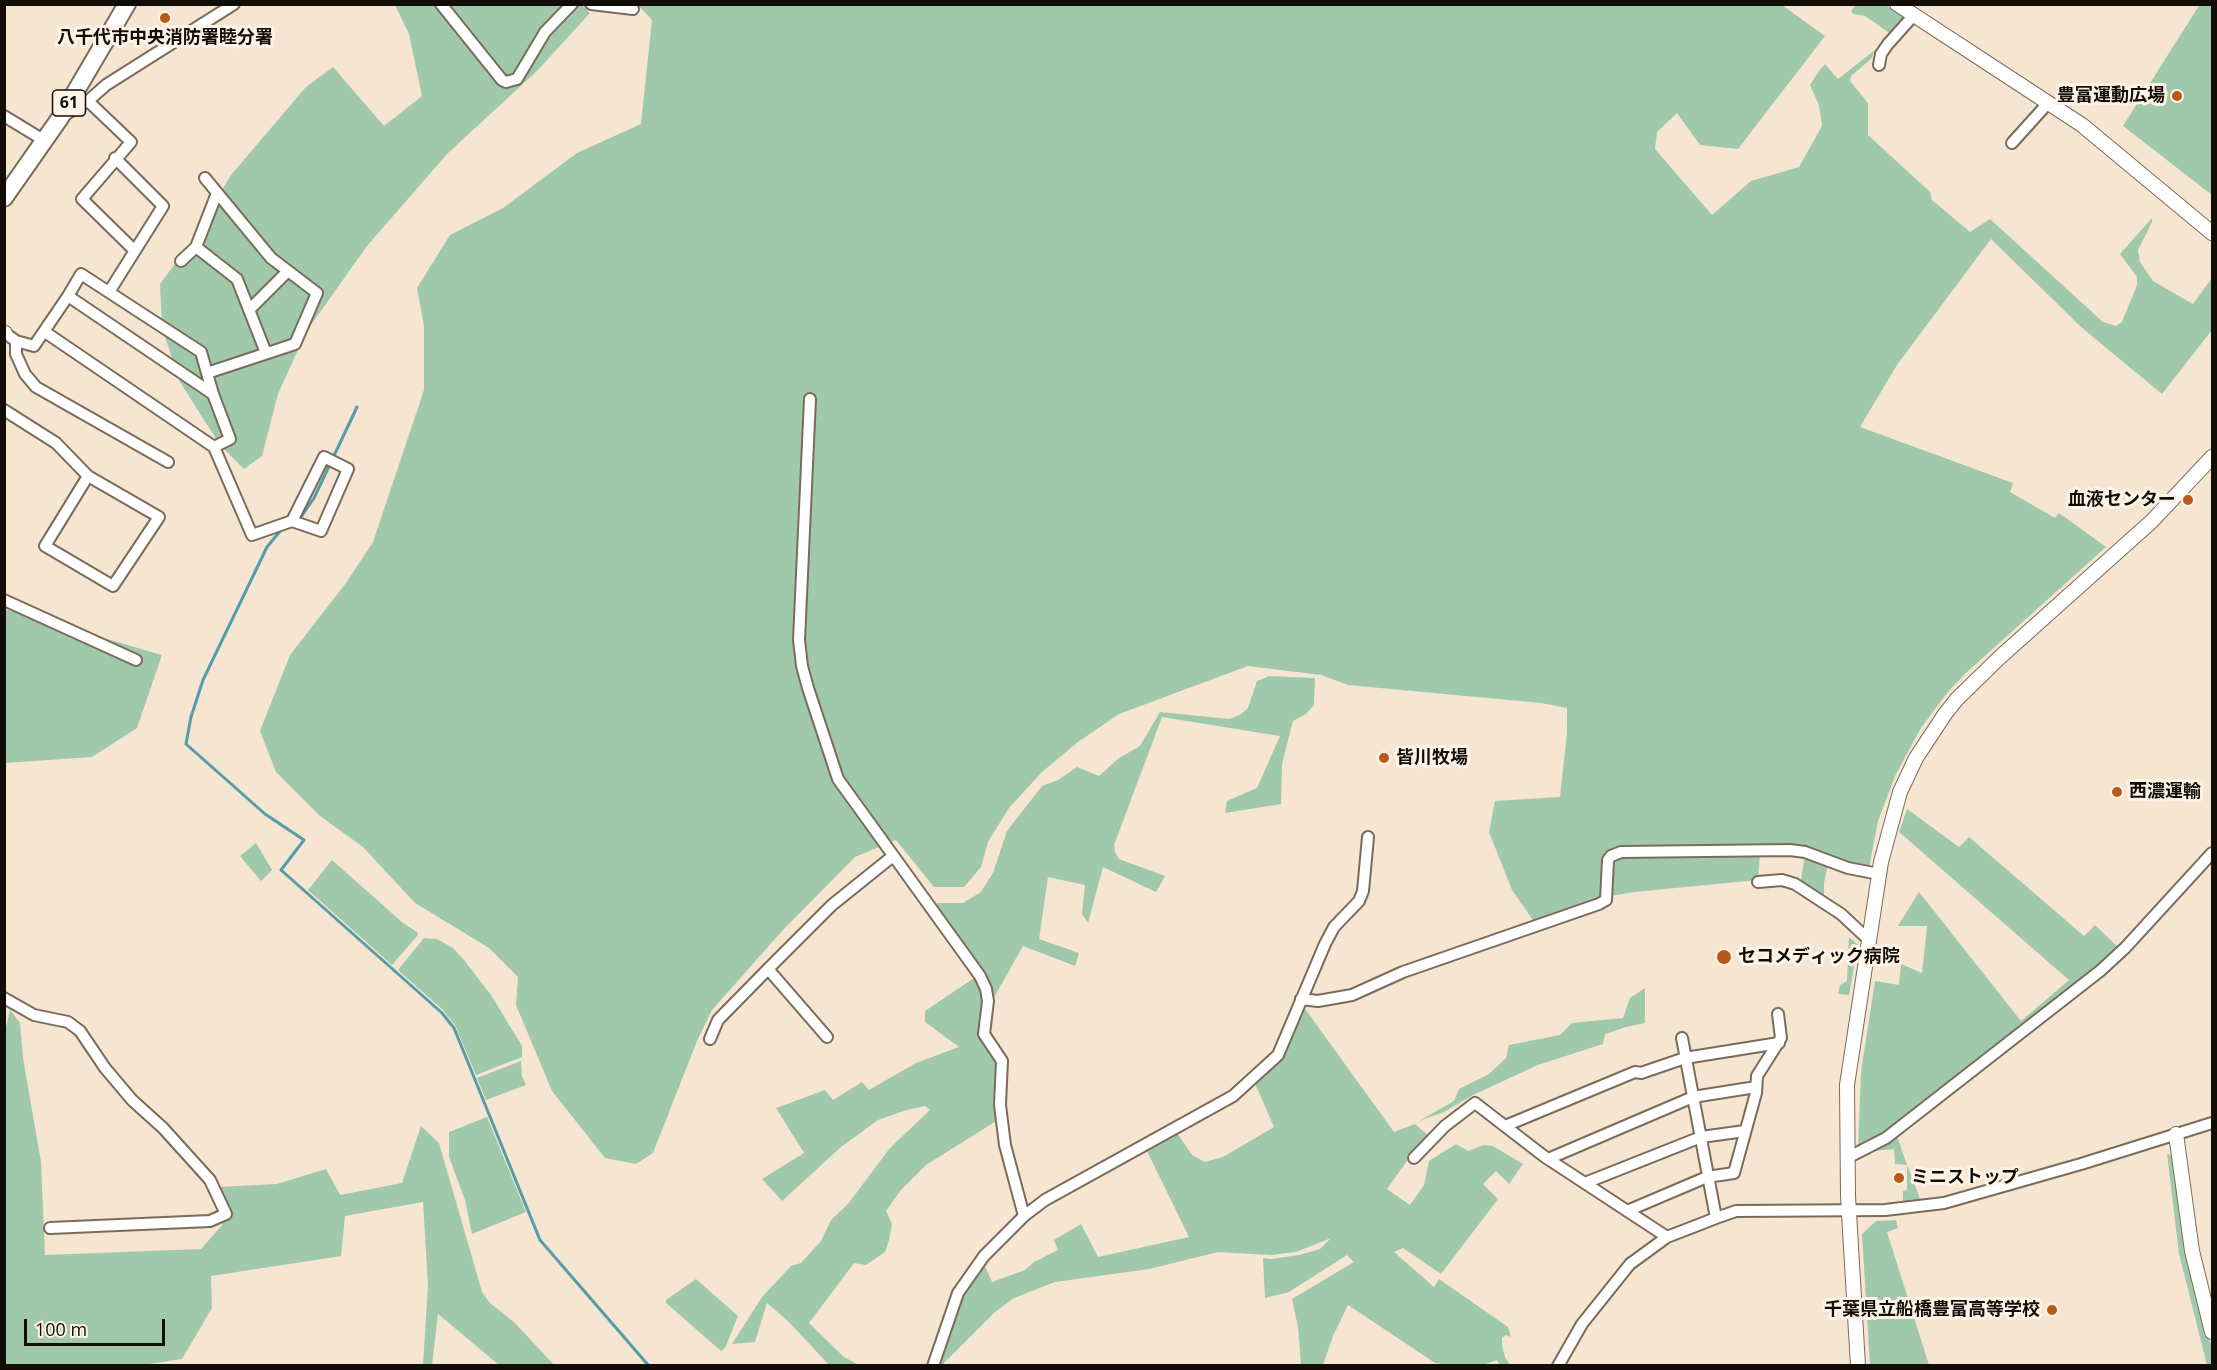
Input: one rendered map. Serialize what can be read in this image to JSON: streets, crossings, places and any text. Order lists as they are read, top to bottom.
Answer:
{
  "streets": {
    "main road": ["61"]
  },
  "places": [
    "八千代市中央消防署睦分署",
    "豊富運動広場",
    "血液センター",
    "皆川牧場",
    "西濃運輸",
    "セコメディック病院",
    "ミニストップ",
    "千葉県立船橋豊富高等学校"
  ],
  "scale_bar": "100 m"
}
